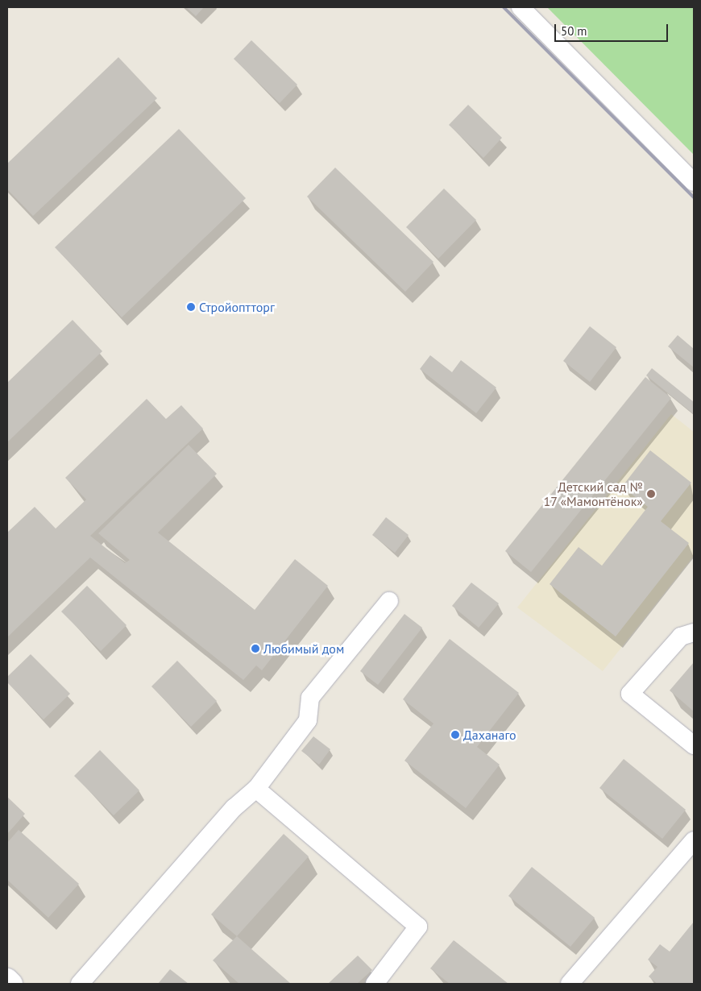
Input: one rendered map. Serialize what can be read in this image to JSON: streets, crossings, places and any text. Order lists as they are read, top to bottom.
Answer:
{
  "places": [
    "Стройоптторг",
    "Детский сад № 17 «Мамонтёнок»",
    "Любимый дом",
    "Даханаго"
  ],
  "scale_bar": "50 m"
}
